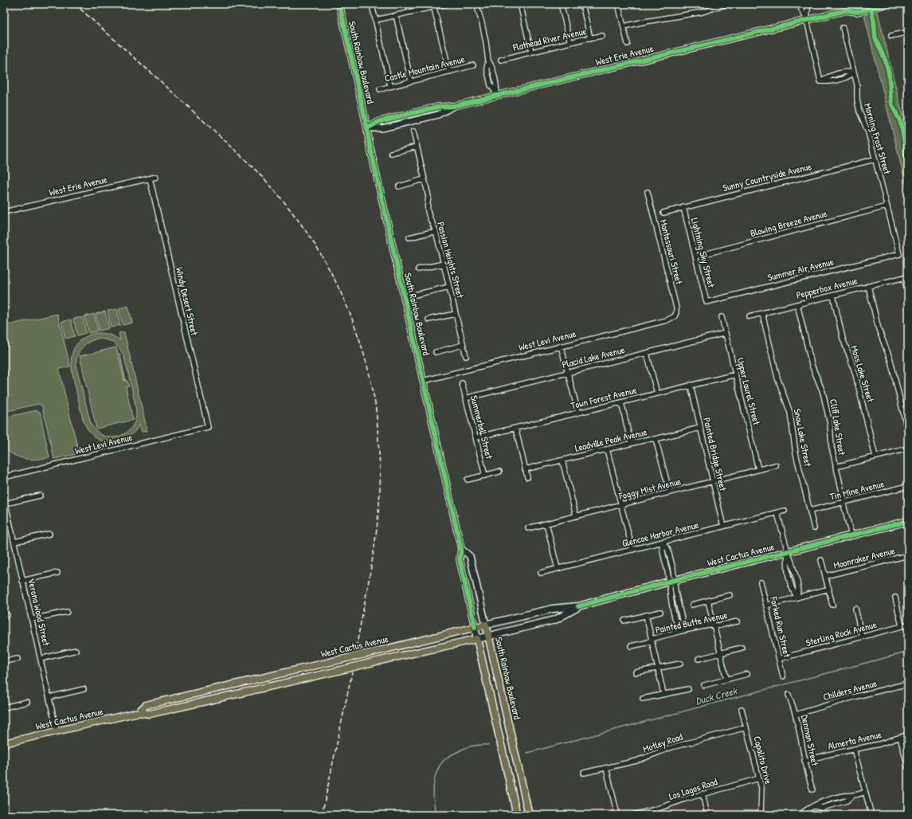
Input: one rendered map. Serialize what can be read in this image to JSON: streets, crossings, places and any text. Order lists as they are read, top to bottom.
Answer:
{
  "streets": {
    "main road": ["South Rainbow Boulevard", "West Cactus Avenue"],
    "street": [
      "Flathead River Avenue",
      "West Erie Avenue",
      "Castle Mountain Avenue",
      "Morning Frost Street",
      "Sunny Countryside Avenue",
      "Blowing Breeze Avenue",
      "Montessouri Street",
      "Lightning Sky Street",
      "Passion Heights Street",
      "Summer Air Avenue",
      "Pepperbox Avenue",
      "Windy Desert Street",
      "West Levi Avenue",
      "Placid Lake Avenue",
      "Moss Lake Street",
      "Upper Laurel Street",
      "Town Forest Avenue",
      "Summerbell Street",
      "Cliff Lake Street",
      "Snow Lake Street",
      "Leadville Peak Avenue",
      "Painted Bridge Street",
      "Foggy Mist Avenue",
      "Tin Mine Avenue",
      "Glencoe Harbor Avenue",
      "Moonraker Avenue",
      "Verona Wood Street",
      "Painted Butte Avenue",
      "Forked Run Street",
      "Sterling Rock Avenue",
      "Childers Avenue",
      "Denman Street",
      "Almerta Avenue",
      "Motley Road",
      "Copalito Drive",
      "Los Lagos Road"
    ]
  },
  "crossings": [
    ["West Erie Avenue", "South Rainbow Boulevard"],
    ["West Erie Avenue", "Windy Desert Street"],
    ["South Rainbow Boulevard", "West Levi Avenue"],
    ["South Rainbow Boulevard", "West Cactus Avenue"],
    ["Morning Frost Street", "Sunny Countryside Avenue"],
    ["Morning Frost Street", "Blowing Breeze Avenue"],
    ["Morning Frost Street", "Summer Air Avenue"],
    ["Sunny Countryside Avenue", "Lightning Sky Street"],
    ["Blowing Breeze Avenue", "Lightning Sky Street"],
    ["Montessouri Street", "West Levi Avenue"],
    ["Lightning Sky Street", "Summer Air Avenue"],
    ["Pepperbox Avenue", "Moss Lake Street"],
    ["Pepperbox Avenue", "Cliff Lake Street"],
    ["Pepperbox Avenue", "Snow Lake Street"],
    ["Windy Desert Street", "West Levi Avenue"],
    ["Placid Lake Avenue", "Upper Laurel Street"],
    ["Placid Lake Avenue", "Summerbell Street"],
    ["Upper Laurel Street", "Town Forest Avenue"],
    ["Upper Laurel Street", "Foggy Mist Avenue"],
    ["Town Forest Avenue", "Summerbell Street"],
    ["Town Forest Avenue", "Painted Bridge Street"],
    ["Cliff Lake Street", "Tin Mine Avenue"],
    ["Cliff Lake Street", "West Cactus Avenue"],
    ["Snow Lake Street", "Tin Mine Avenue"],
    ["Leadville Peak Avenue", "Painted Bridge Street"],
    ["Painted Bridge Street", "Foggy Mist Avenue"],
    ["Painted Bridge Street", "Glencoe Harbor Avenue"],
    ["West Cactus Avenue", "Verona Wood Street"],
    ["Forked Run Street", "Sterling Rock Avenue"],
    ["Childers Avenue", "Denman Street"],
    ["Denman Street", "Almerta Avenue"],
    ["Motley Road", "Copalito Drive"],
    ["Copalito Drive", "Los Lagos Road"]
  ],
  "water": ["Duck Creek"]
}
